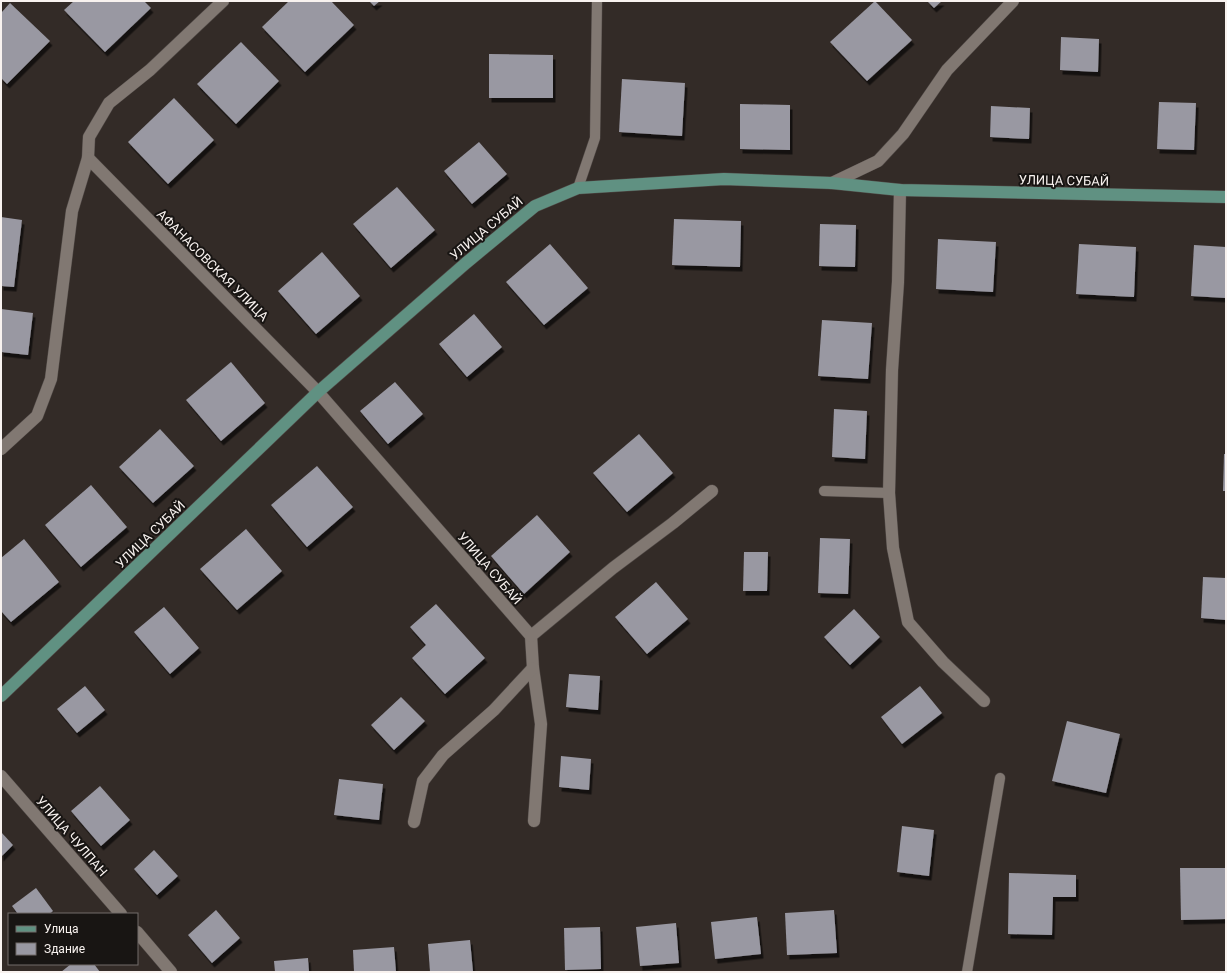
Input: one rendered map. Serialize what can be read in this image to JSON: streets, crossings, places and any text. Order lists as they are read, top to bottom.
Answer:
{
  "streets": {
    "street": ["УЛИЦА СУБАЙ", "АФАНАСОВСКАЯ УЛИЦА", "УЛИЦА ЧУЛПАН"]
  },
  "crossings": [
    ["УЛИЦА СУБАЙ", "АФАНАСОВСКАЯ УЛИЦА"]
  ],
  "legend": ["Улица", "Здание"]
}
